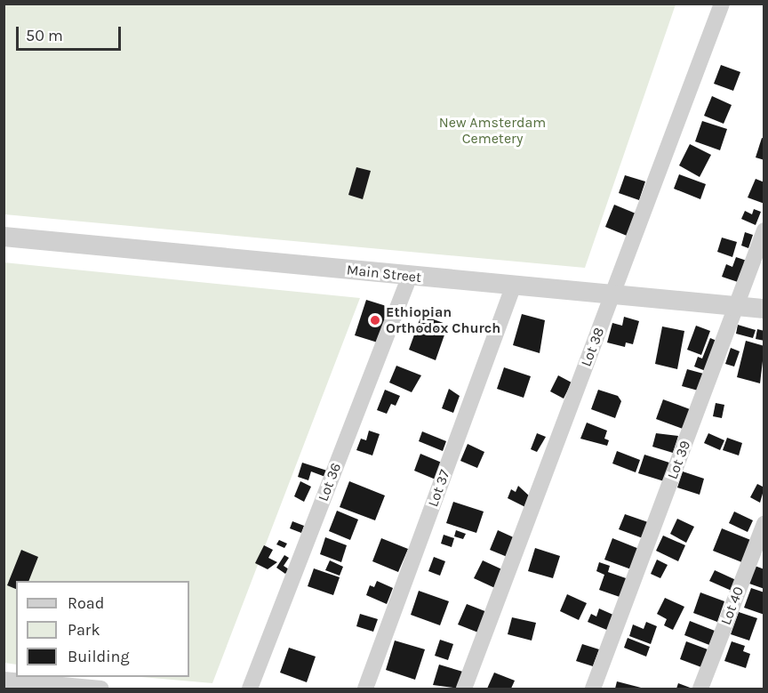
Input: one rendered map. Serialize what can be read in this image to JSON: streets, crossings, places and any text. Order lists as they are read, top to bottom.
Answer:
{
  "streets": {
    "street": [
      "Main Street",
      "Lot 38",
      "Lot 39",
      "Lot 36",
      "Lot 37",
      "Lot 40"
    ]
  },
  "crossings": [
    ["Main Street", "Lot 38"],
    ["Main Street", "Lot 39"],
    ["Main Street", "Lot 36"],
    ["Main Street", "Lot 37"]
  ],
  "parks": ["New Amsterdam Cemetery"],
  "places": ["Ethiopian Orthodox Church"],
  "legend": ["Road", "Park", "Building"],
  "scale_bar": "50 m"
}
